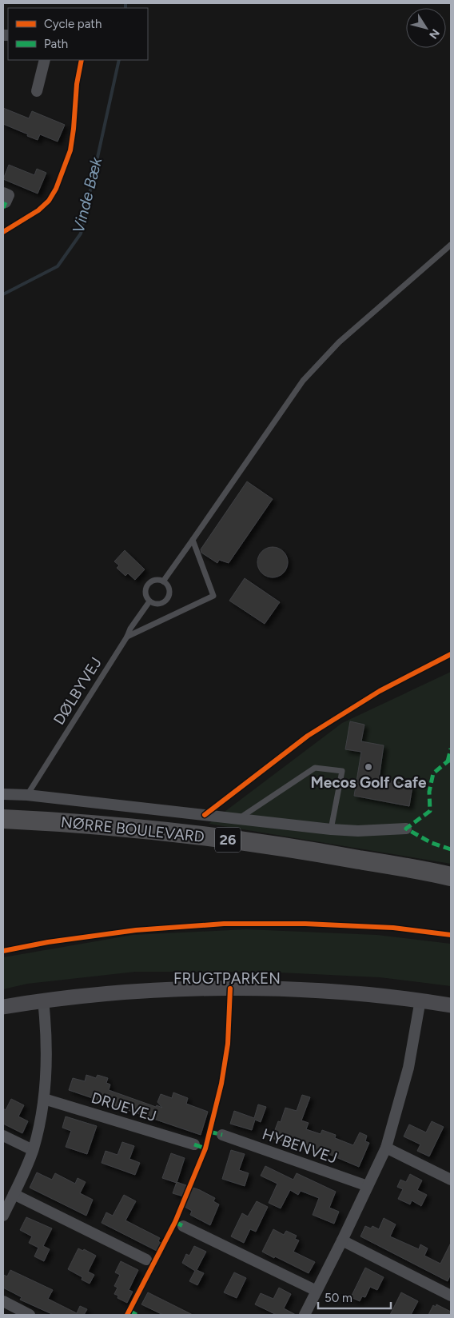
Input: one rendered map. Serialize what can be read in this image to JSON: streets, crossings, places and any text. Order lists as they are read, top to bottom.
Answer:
{
  "streets": {
    "highway": ["NØRRE BOULEVARD", "26"],
    "street": ["FRUGTPARKEN", "DRUEVEJ", "HYBENVEJ"],
    "lane": ["DØLBYVEJ"]
  },
  "water": ["Vinde Bæk"],
  "places": ["Mecos Golf Cafe"],
  "legend": ["Cycle path", "Path"],
  "scale_bar": "50 m",
  "north": "bottom right"
}
